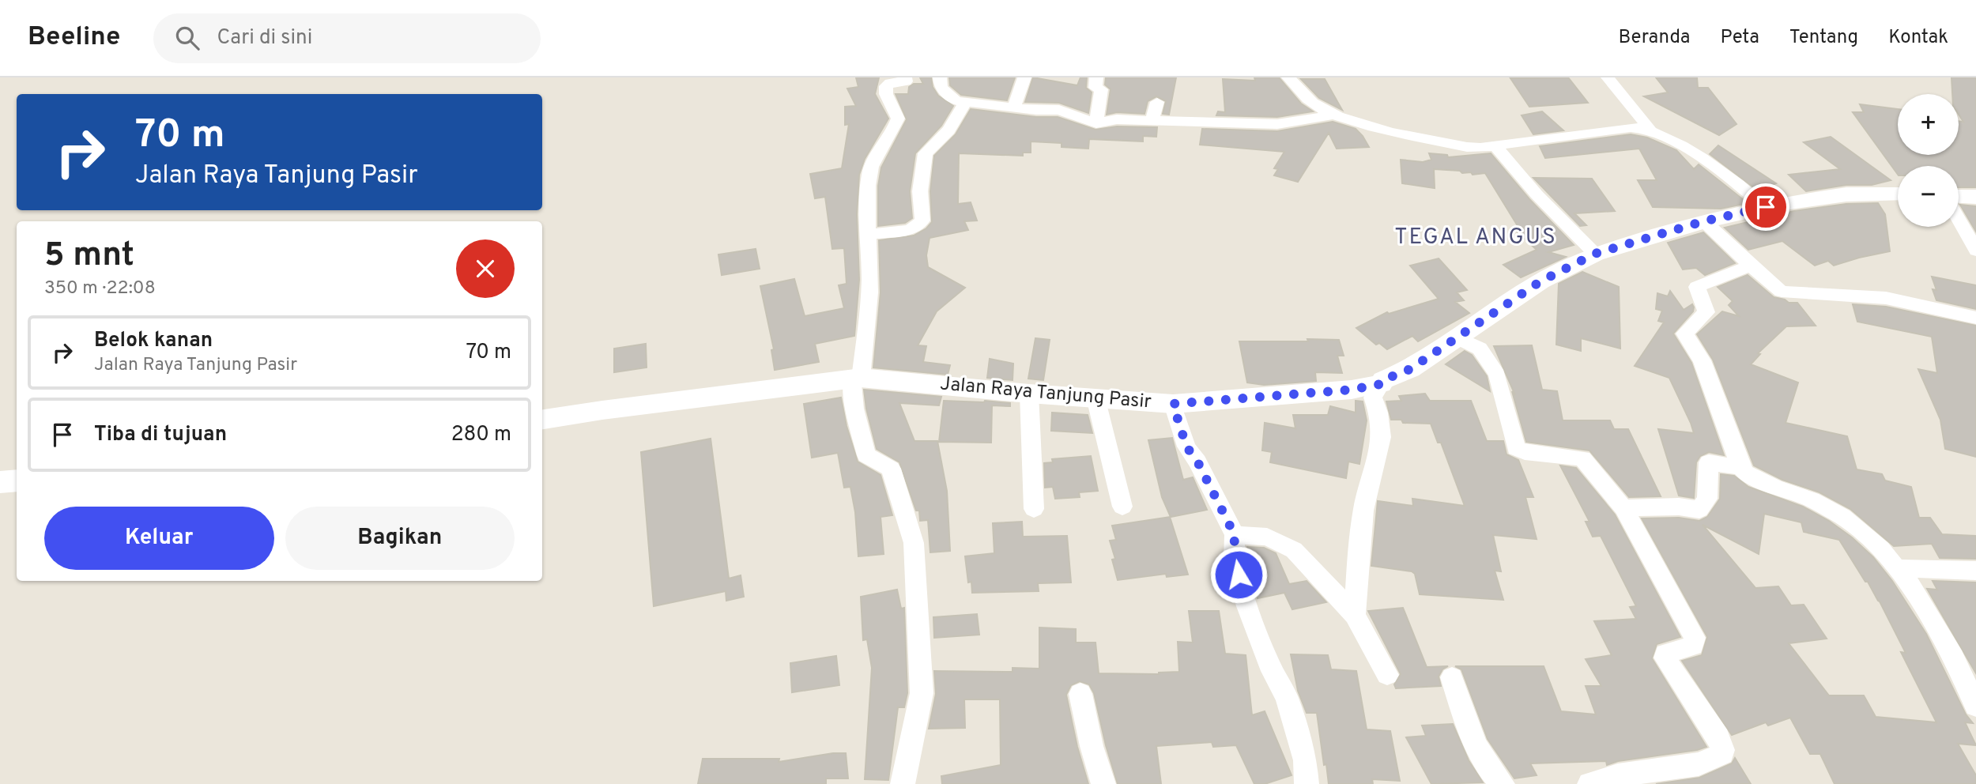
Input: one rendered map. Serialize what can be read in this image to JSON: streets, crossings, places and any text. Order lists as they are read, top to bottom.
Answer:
{
  "streets": {
    "street": ["Jalan Raya Tanjung Pasir"]
  },
  "districts": ["TEGAL ANGUS"],
  "page": {
    "header": "Beeline",
    "search": "Cari di sini",
    "nav": [
      "Beranda",
      "Peta",
      "Tentang",
      "Kontak"
    ],
    "map_buttons": ["+", "−"],
    "turn": ["70 m", "Jalan Raya Tanjung Pasir"],
    "heading": ["5 mnt", "350 m · 22:08"],
    "list": [
      {
        "name": "Belok kanan",
        "note": "Jalan Raya Tanjung Pasir",
        "value": "70 m"
      },
      {
        "name": "Tiba di tujuan",
        "value": "280 m"
      }
    ],
    "buttons": ["Keluar", "Bagikan"]
  }
}
